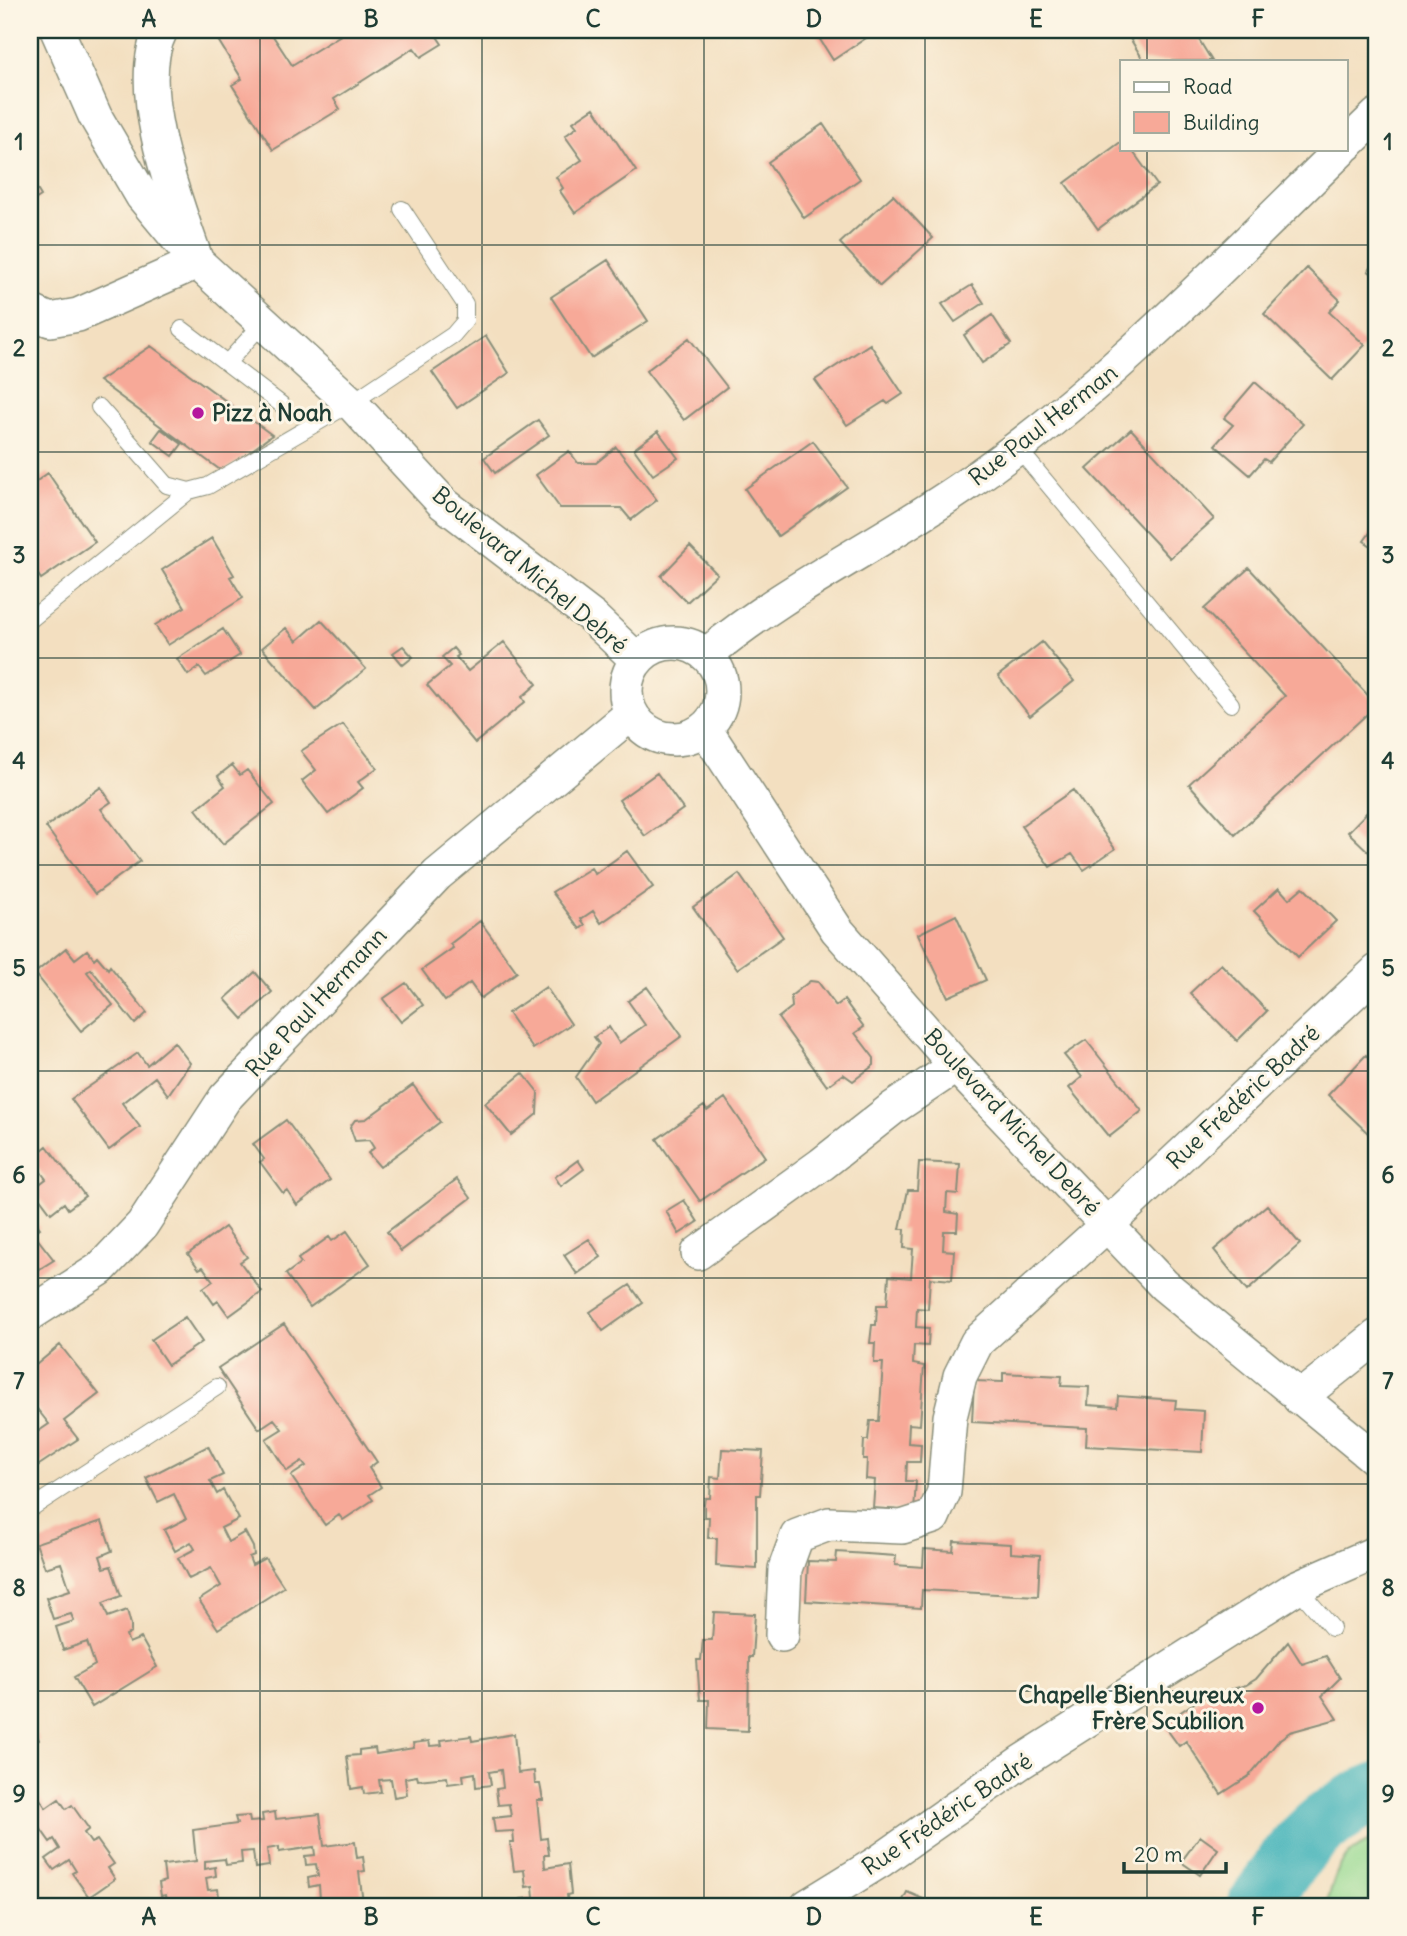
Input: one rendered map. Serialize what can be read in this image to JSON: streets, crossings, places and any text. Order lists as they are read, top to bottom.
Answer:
{
  "streets": {
    "street": [
      "Rue Paul Herman",
      "Boulevard Michel Debré",
      "Rue Paul Hermann",
      "Rue Frédéric Badré"
    ]
  },
  "crossings": [
    ["Rue Paul Herman", "Boulevard Michel Debré"],
    ["Rue Paul Herman", "Rue Paul Hermann"],
    ["Boulevard Michel Debré", "Rue Paul Hermann"],
    ["Boulevard Michel Debré", "Rue Frédéric Badré"]
  ],
  "places": ["Pizz à Noah", "Chapelle Bienheureux Frère Scubilion"],
  "legend": ["Road", "Building"],
  "scale_bar": "20 m",
  "grid": {
    "columns": [
      "A",
      "B",
      "C",
      "D",
      "E",
      "F"
    ],
    "rows": [
      "1",
      "2",
      "3",
      "4",
      "5",
      "6",
      "7",
      "8",
      "9"
    ]
  }
}
